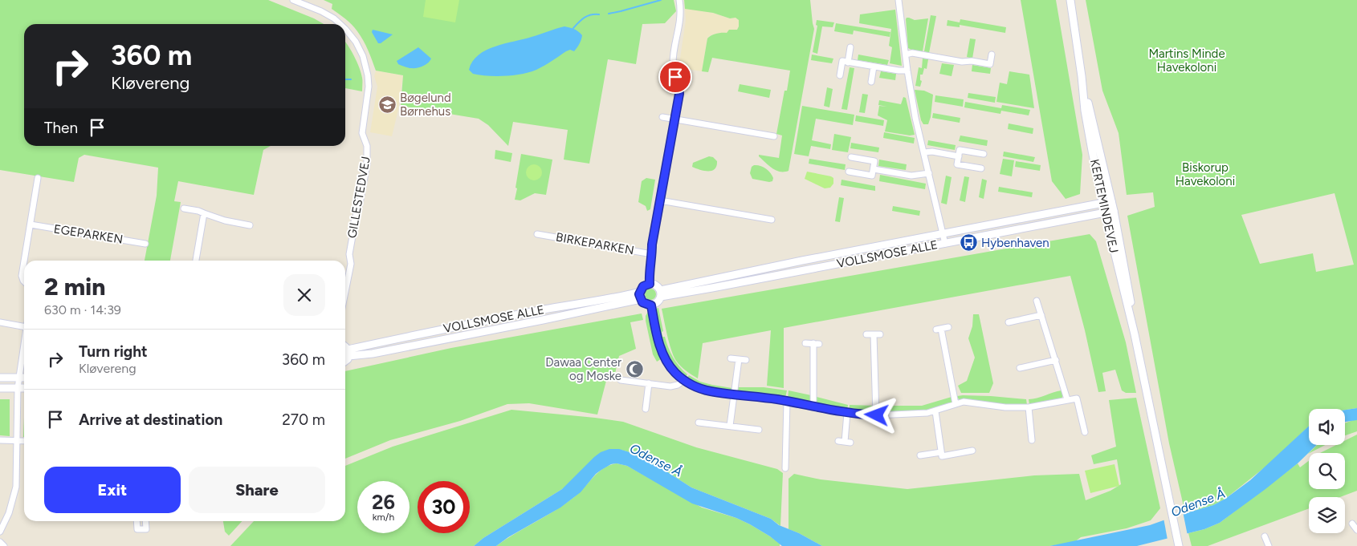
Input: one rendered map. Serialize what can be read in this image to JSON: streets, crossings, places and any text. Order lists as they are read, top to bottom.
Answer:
{
  "streets": {
    "street": [
      "GILLESTEDVEJ",
      "KERTEMINDEVEJ",
      "EGEPARKEN",
      "BIRKEPARKEN",
      "VOLLSMOSE ALLE"
    ]
  },
  "crossings": [
    ["KERTEMINDEVEJ", "VOLLSMOSE ALLE"]
  ],
  "water": ["Odense Å"],
  "parks": ["Martins Minde Havekoloni", "Biskorup Havekoloni"],
  "places": {
    "school or university": ["Bøgelund Børnehus"],
    "bus stop": ["Hybenhaven"],
    "mosque": ["Dawaa Center og Moske"]
  },
  "page": {
    "turn": ["360 m", "Kløvereng"],
    "then": "Then",
    "heading": ["2 min", "630 m · 14:39"],
    "list": [
      {
        "name": "Turn right",
        "note": "Kløvereng",
        "value": "360 m"
      },
      {
        "name": "Arrive at destination",
        "value": "270 m"
      }
    ],
    "buttons": ["Exit", "Share"],
    "speed": "26 km/h",
    "limit": "30"
  }
}
